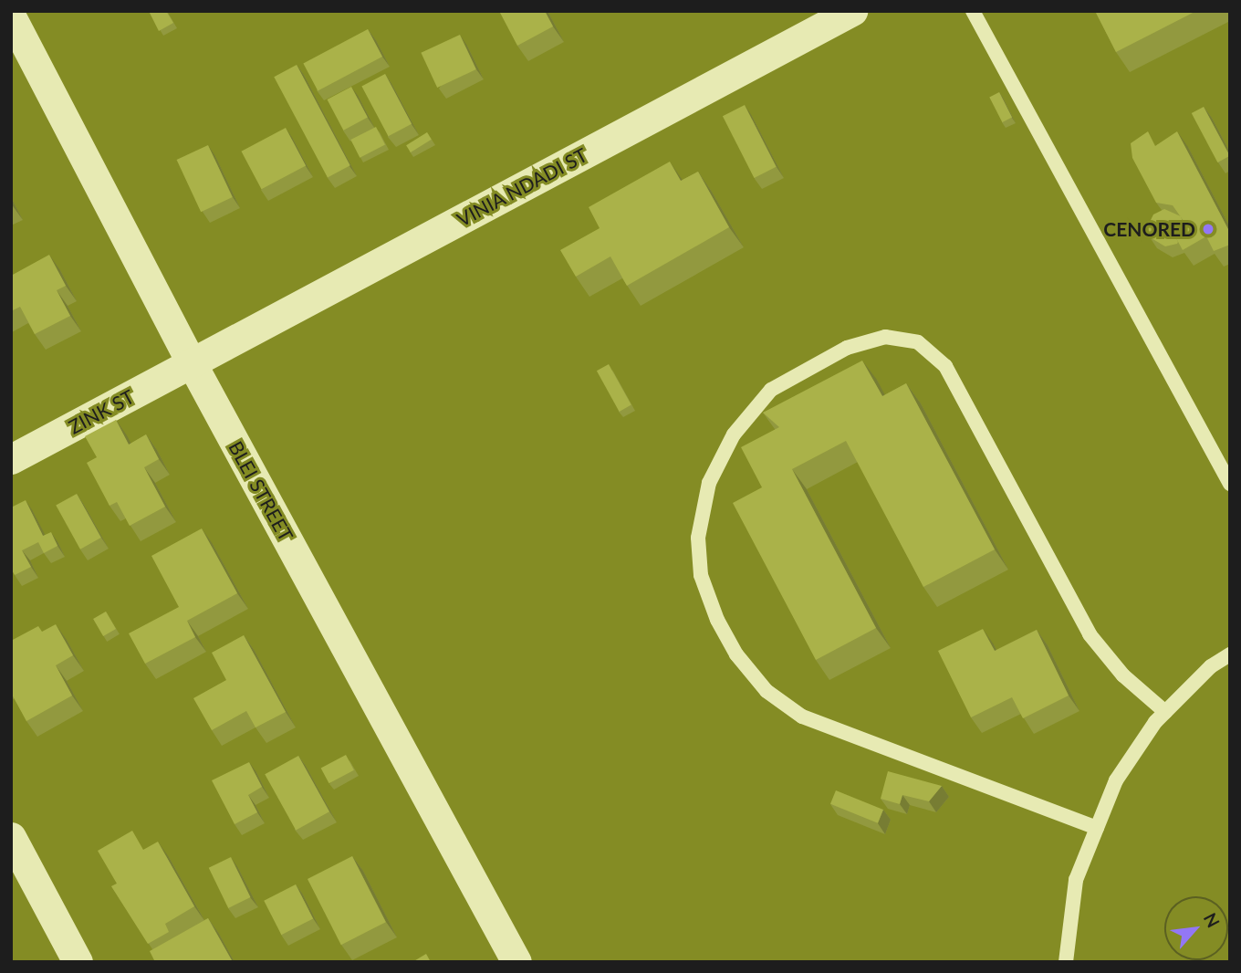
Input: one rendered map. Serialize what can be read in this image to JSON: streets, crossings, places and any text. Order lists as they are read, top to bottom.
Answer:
{
  "streets": {
    "street": ["VINIA NDADI ST", "ZINK ST", "BLEI STREET"]
  },
  "crossings": [
    ["VINIA NDADI ST", "ZINK ST"],
    ["VINIA NDADI ST", "BLEI STREET"],
    ["ZINK ST", "BLEI STREET"]
  ],
  "places": ["CENORED"],
  "north": "top right"
}
